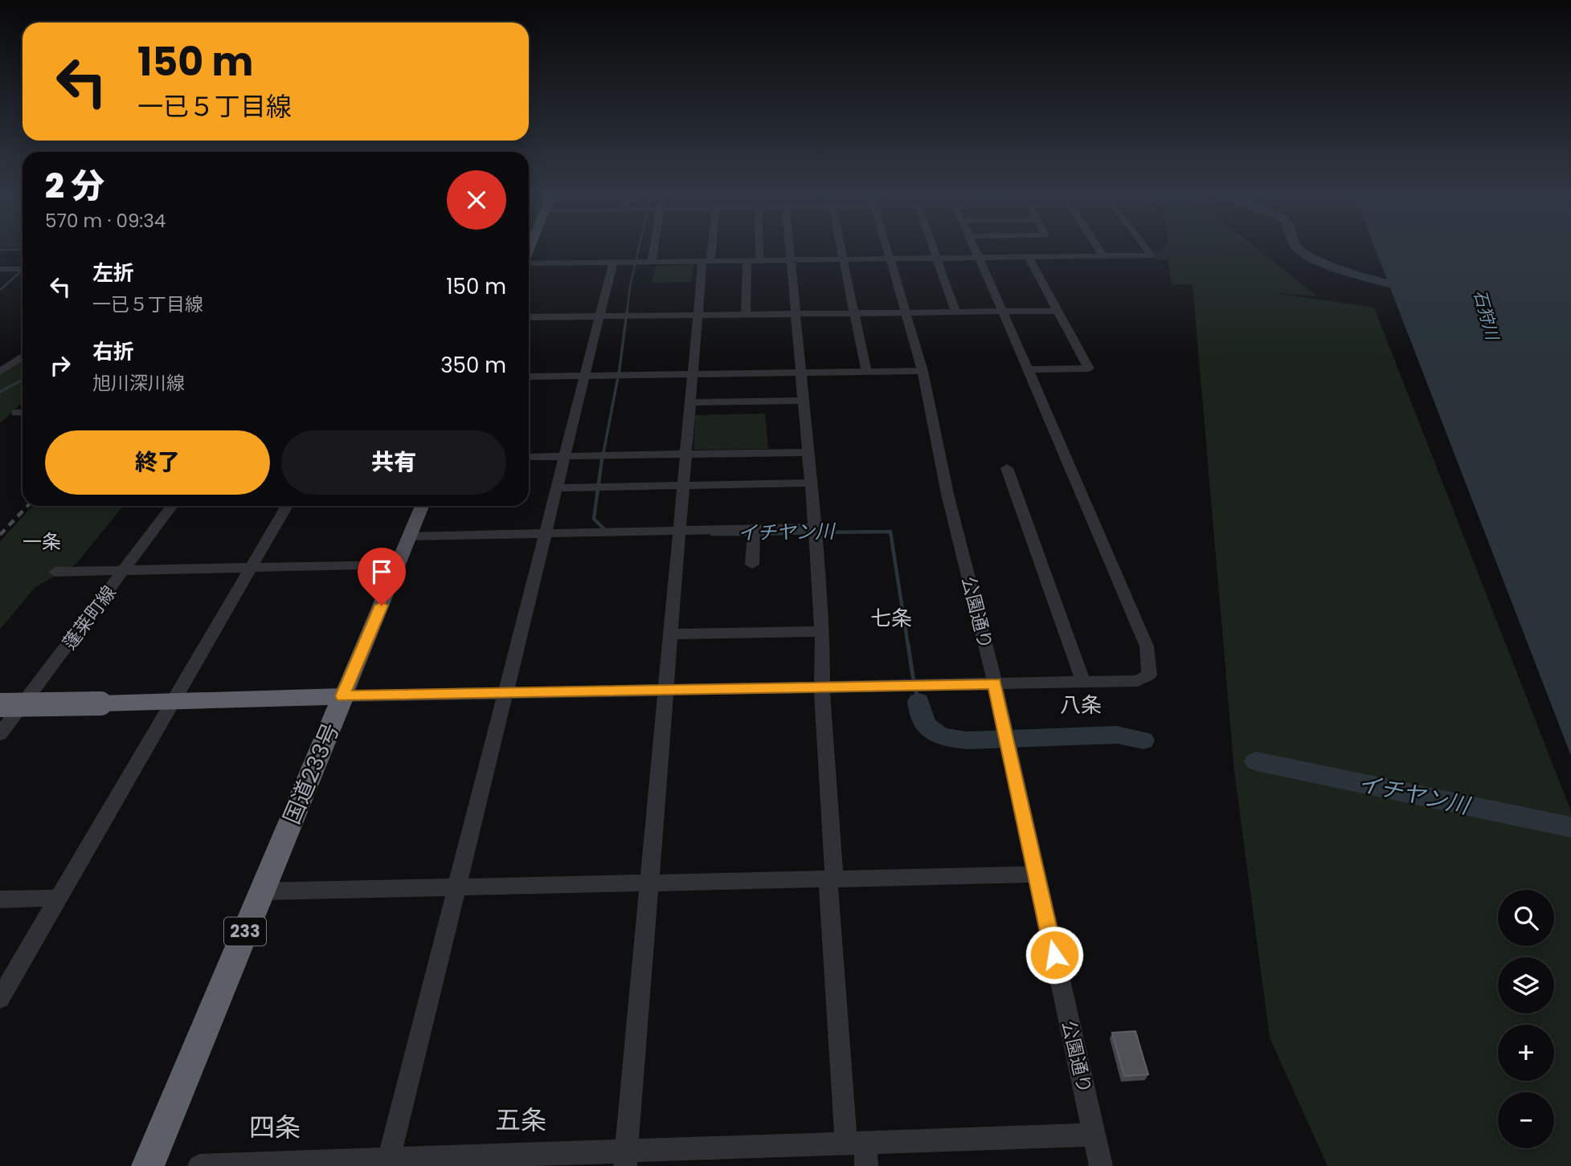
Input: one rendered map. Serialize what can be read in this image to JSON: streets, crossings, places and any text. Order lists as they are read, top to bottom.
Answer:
{
  "streets": {
    "highway": ["国道233号", "233"],
    "street": ["公園通り", "蓬莱町線"]
  },
  "districts": [
    "一条",
    "七条",
    "八条",
    "五条",
    "四条"
  ],
  "water": ["石狩川", "イチヤン川"],
  "page": {
    "turn": ["150 m", "一已５丁目線"],
    "heading": ["2 分", "570 m · 09:34"],
    "list": [
      {
        "name": "左折",
        "note": "一已５丁目線",
        "value": "150 m"
      },
      {
        "name": "右折",
        "note": "旭川深川線",
        "value": "350 m"
      }
    ],
    "buttons": ["終了", "共有"],
    "map_buttons": ["+", "−"]
  }
}
